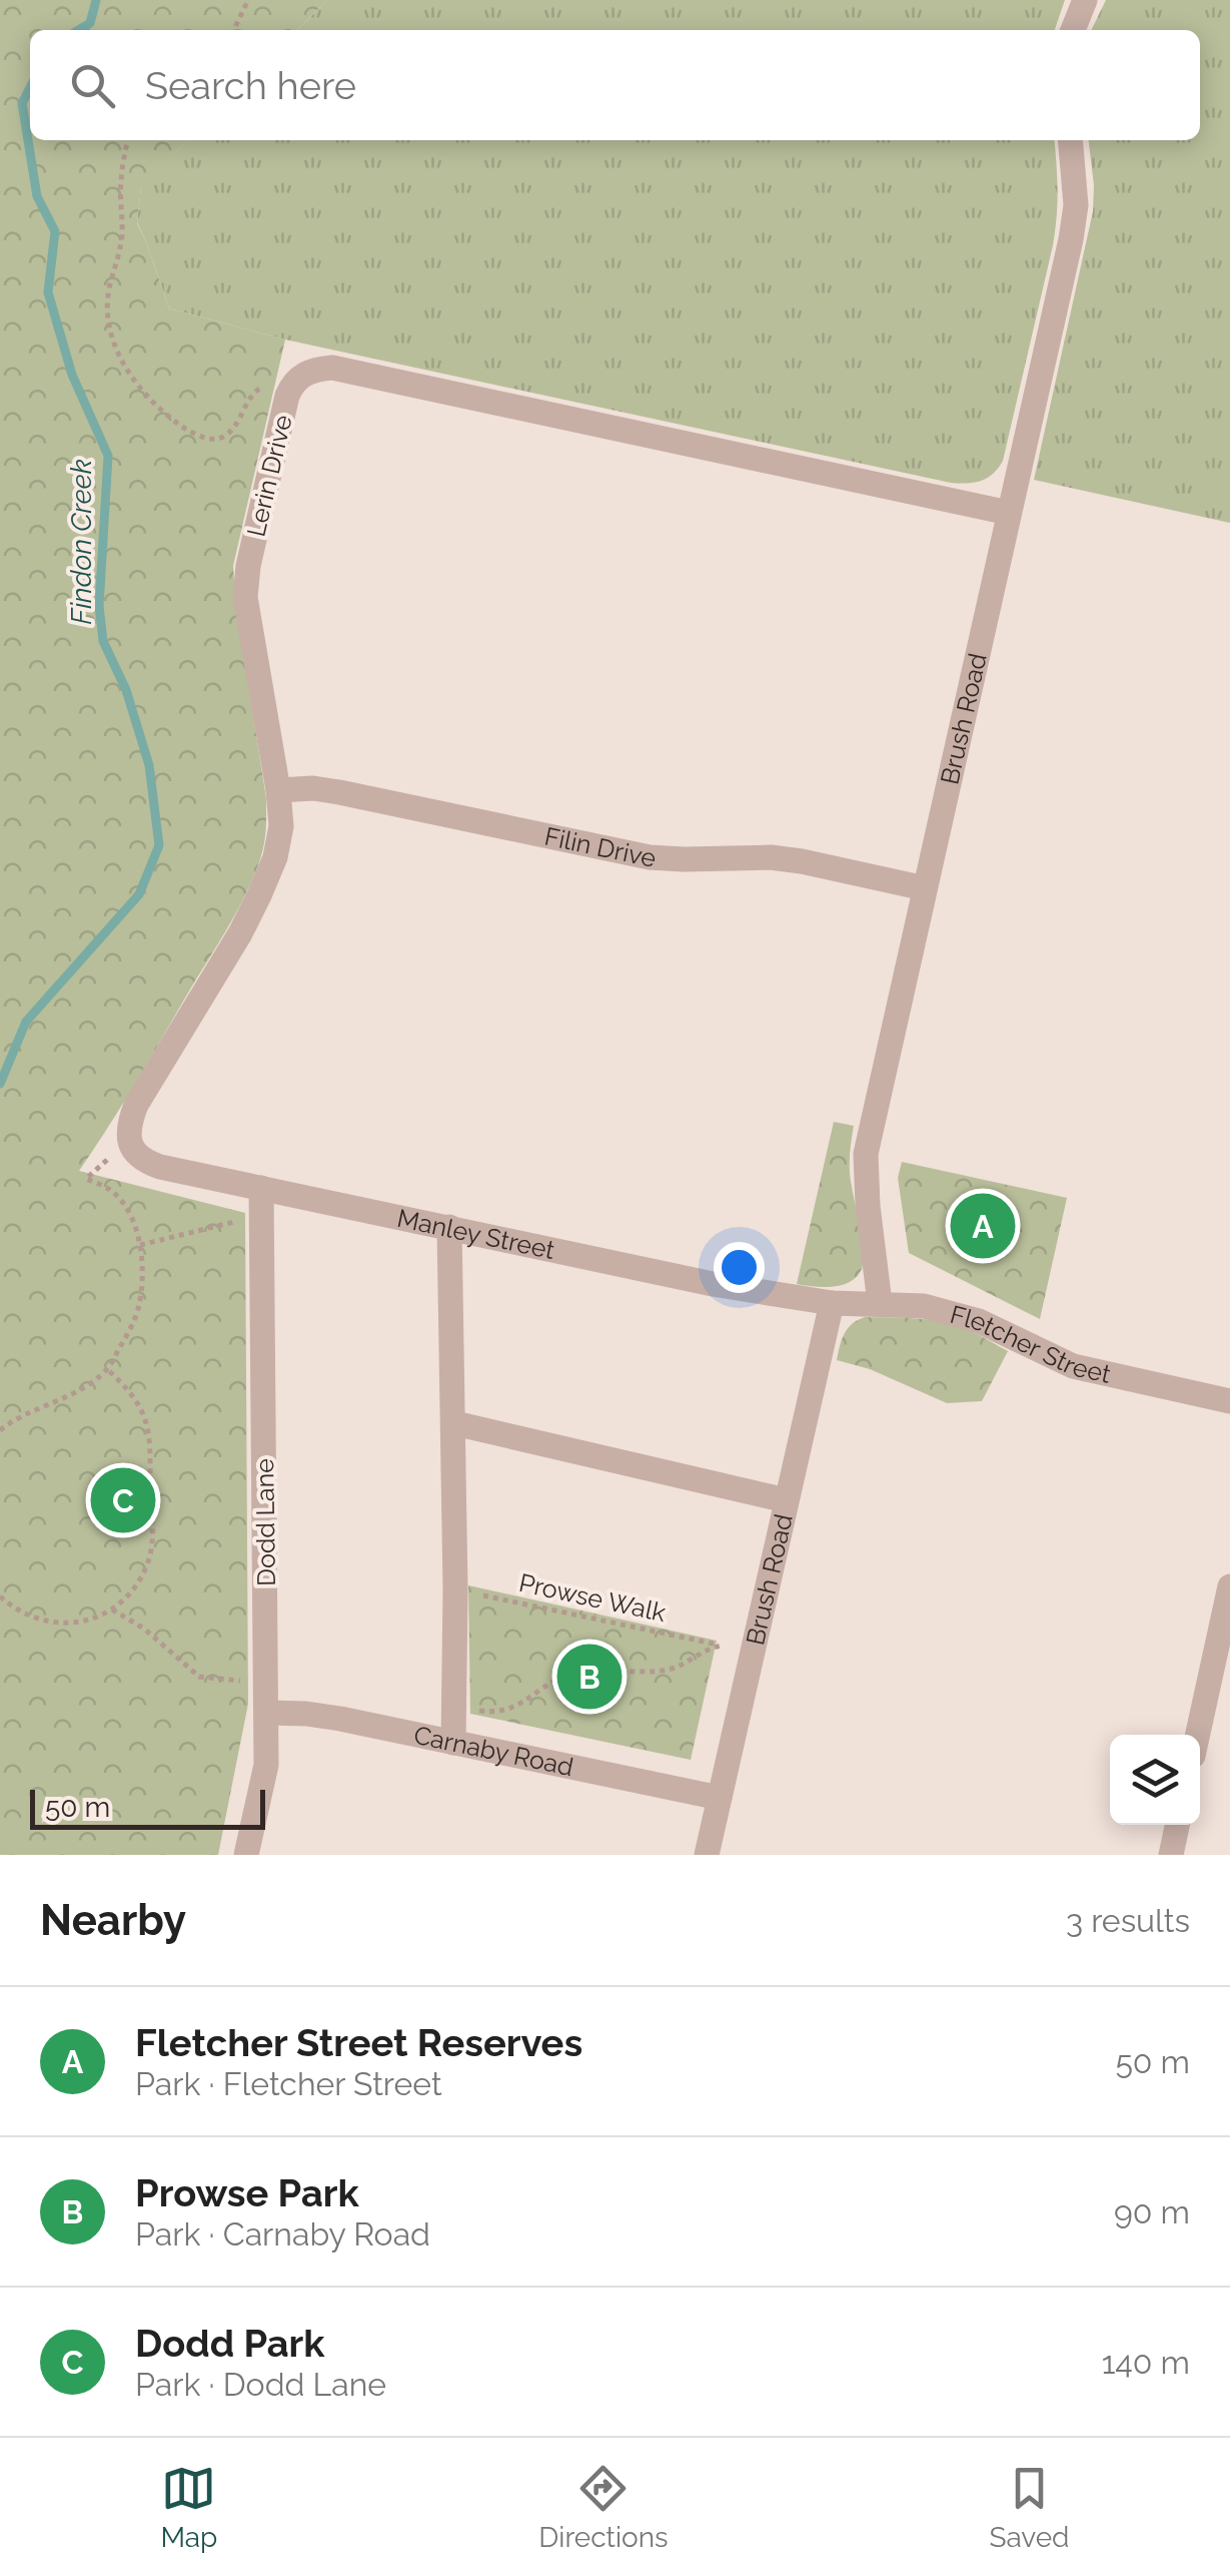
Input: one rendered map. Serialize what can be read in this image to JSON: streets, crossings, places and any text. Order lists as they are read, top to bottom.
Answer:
{
  "streets": {
    "street": [
      "Lerin Drive",
      "Brush Road",
      "Filin Drive",
      "Manley Street",
      "Fletcher Street",
      "Dodd Lane",
      "Carnaby Road"
    ],
    "path": ["Prowse Walk"]
  },
  "crossings": [
    ["Lerin Drive", "Brush Road"],
    ["Lerin Drive", "Filin Drive"],
    ["Lerin Drive", "Manley Street"],
    ["Brush Road", "Filin Drive"],
    ["Brush Road", "Manley Street"],
    ["Brush Road", "Fletcher Street"],
    ["Brush Road", "Carnaby Road"],
    ["Manley Street", "Fletcher Street"],
    ["Manley Street", "Dodd Lane"],
    ["Dodd Lane", "Carnaby Road"]
  ],
  "water": ["Findon Creek"],
  "scale_bar": "50 m",
  "page": {
    "search": "Search here",
    "pins": ["A", "C", "B"],
    "scale": "50 m",
    "heading": ["Nearby", "3 results"],
    "list": [
      {
        "mark": "A",
        "name": "Fletcher Street Reserves",
        "note": "Park · Fletcher Street",
        "value": "50 m"
      },
      {
        "mark": "B",
        "name": "Prowse Park",
        "note": "Park · Carnaby Road",
        "value": "90 m"
      },
      {
        "mark": "C",
        "name": "Dodd Park",
        "note": "Park · Dodd Lane",
        "value": "140 m"
      }
    ],
    "nav": ["Map", "Directions", "Saved"]
  }
}
